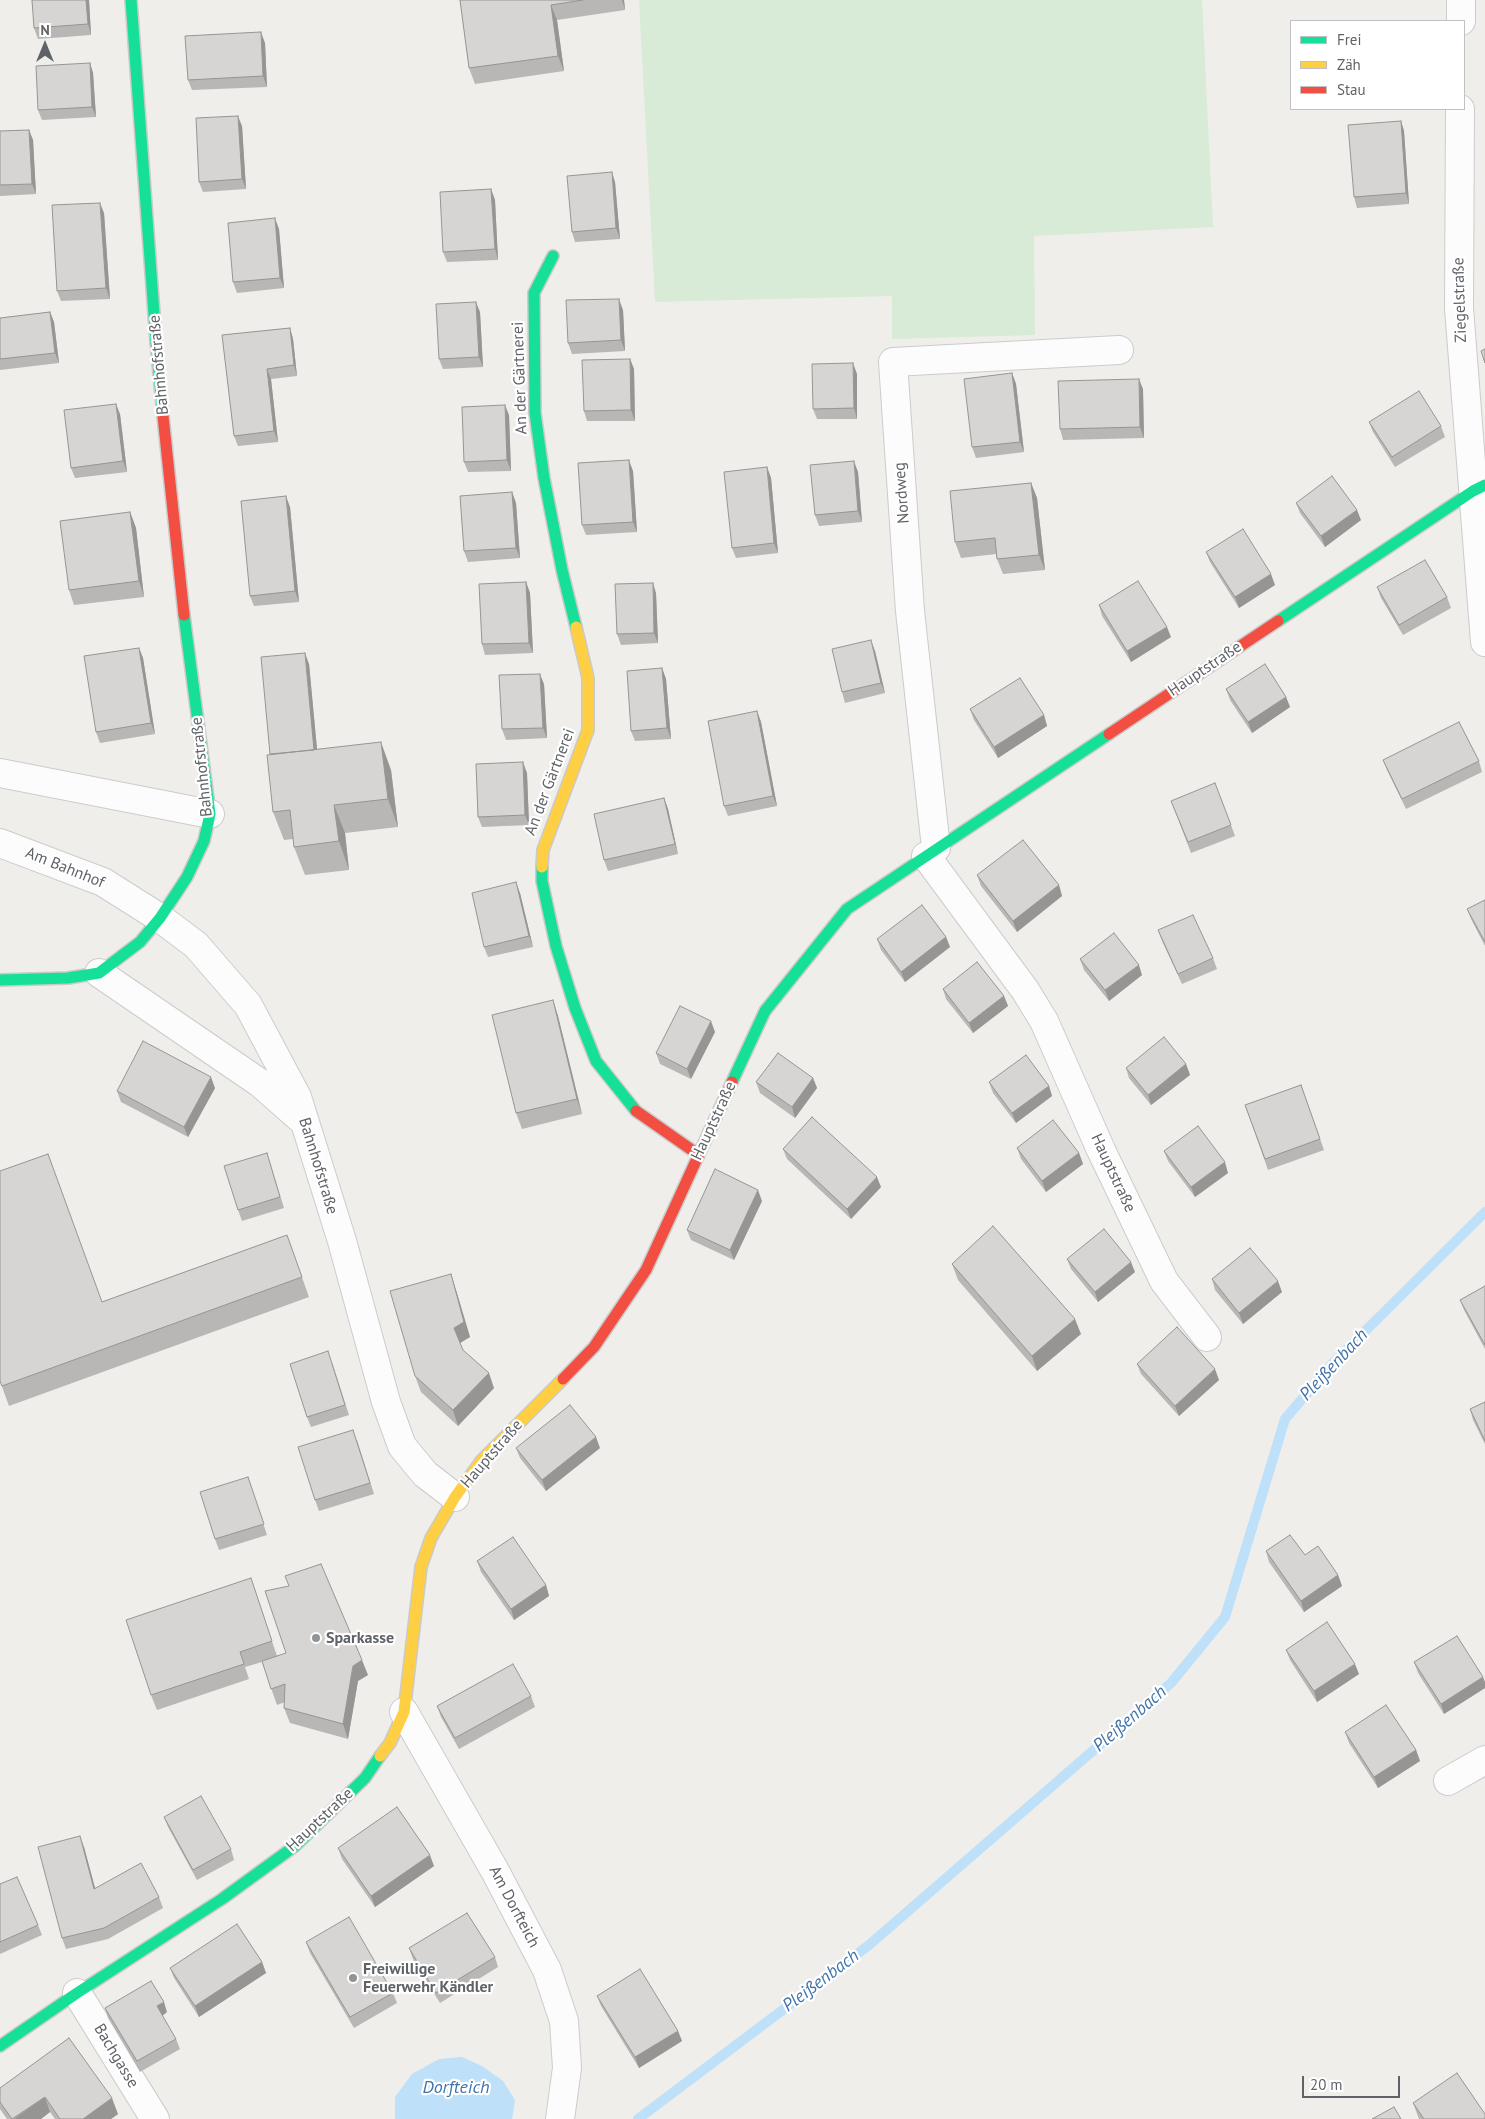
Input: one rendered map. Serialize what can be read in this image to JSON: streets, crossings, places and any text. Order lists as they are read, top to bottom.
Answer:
{
  "streets": {
    "street": [
      "Ziegelstraße",
      "Bahnhofstraße",
      "An der Gärtnerei",
      "Nordweg",
      "Hauptstraße",
      "Am Bahnhof",
      "Am Dorfteich",
      "Bachgasse"
    ]
  },
  "crossings": [
    ["Ziegelstraße", "Hauptstraße"],
    ["Bahnhofstraße", "Hauptstraße"],
    ["Bahnhofstraße", "Am Bahnhof"],
    ["An der Gärtnerei", "Hauptstraße"],
    ["Nordweg", "Hauptstraße"],
    ["Hauptstraße", "Am Dorfteich"],
    ["Hauptstraße", "Bachgasse"]
  ],
  "water": ["Pleißenbach", "Dorfteich"],
  "places": ["Sparkasse", "Freiwillige Feuerwehr Kändler"],
  "legend": ["Frei", "Zäh", "Stau"],
  "scale_bar": "20 m",
  "north": "top"
}
